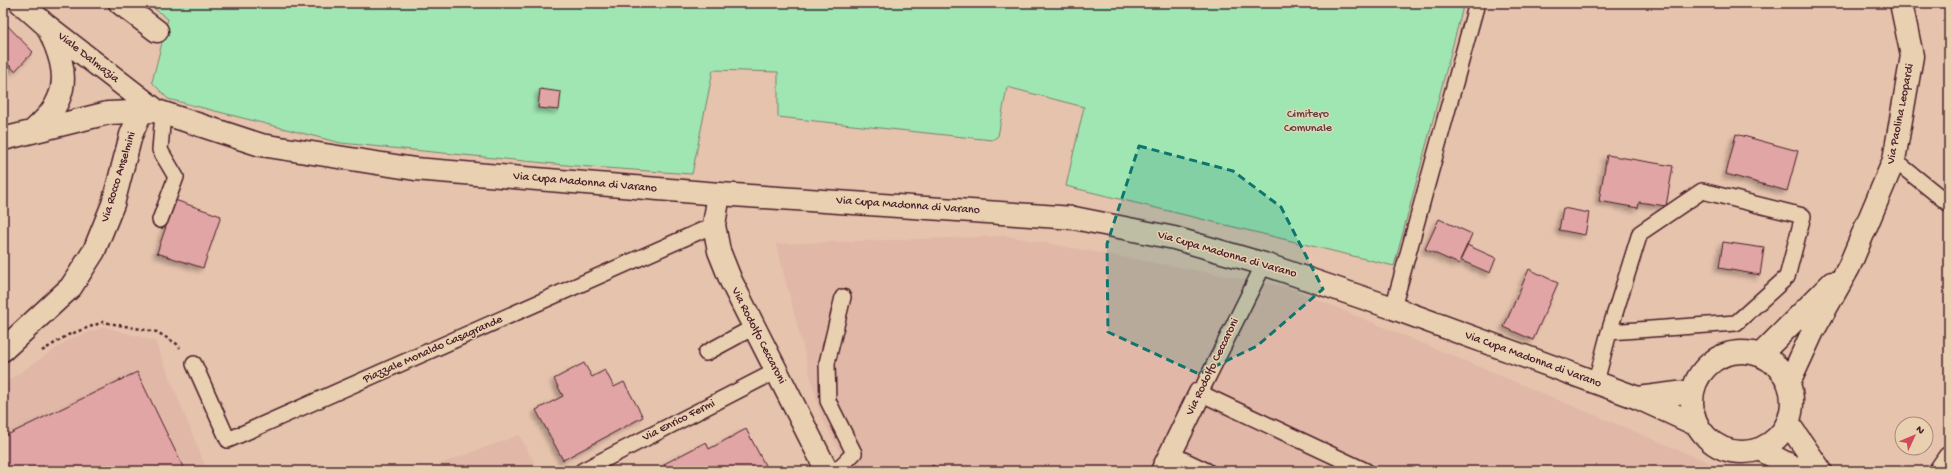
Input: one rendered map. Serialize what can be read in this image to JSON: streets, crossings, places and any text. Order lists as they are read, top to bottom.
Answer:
{
  "streets": {
    "main road": [
      "Viale Dalmazia",
      "Via Paolina Leopardi",
      "Via Rocco Anselmini",
      "Via Cupa Madonna di Varano",
      "Via Rodolfo Ceccaroni"
    ],
    "lane": ["Piazzale Monaldo Casagrande", "Via Enrico Fermi"]
  },
  "crossings": [
    ["Viale Dalmazia", "Via Rocco Anselmini"],
    ["Viale Dalmazia", "Via Cupa Madonna di Varano"],
    ["Via Paolina Leopardi", "Via Cupa Madonna di Varano"],
    ["Via Rocco Anselmini", "Via Cupa Madonna di Varano"],
    ["Via Cupa Madonna di Varano", "Via Rodolfo Ceccaroni"],
    ["Via Rodolfo Ceccaroni", "Piazzale Monaldo Casagrande"],
    ["Via Rodolfo Ceccaroni", "Via Enrico Fermi"]
  ],
  "parks": ["Cimitero Comunale"],
  "north": "top right"
}
